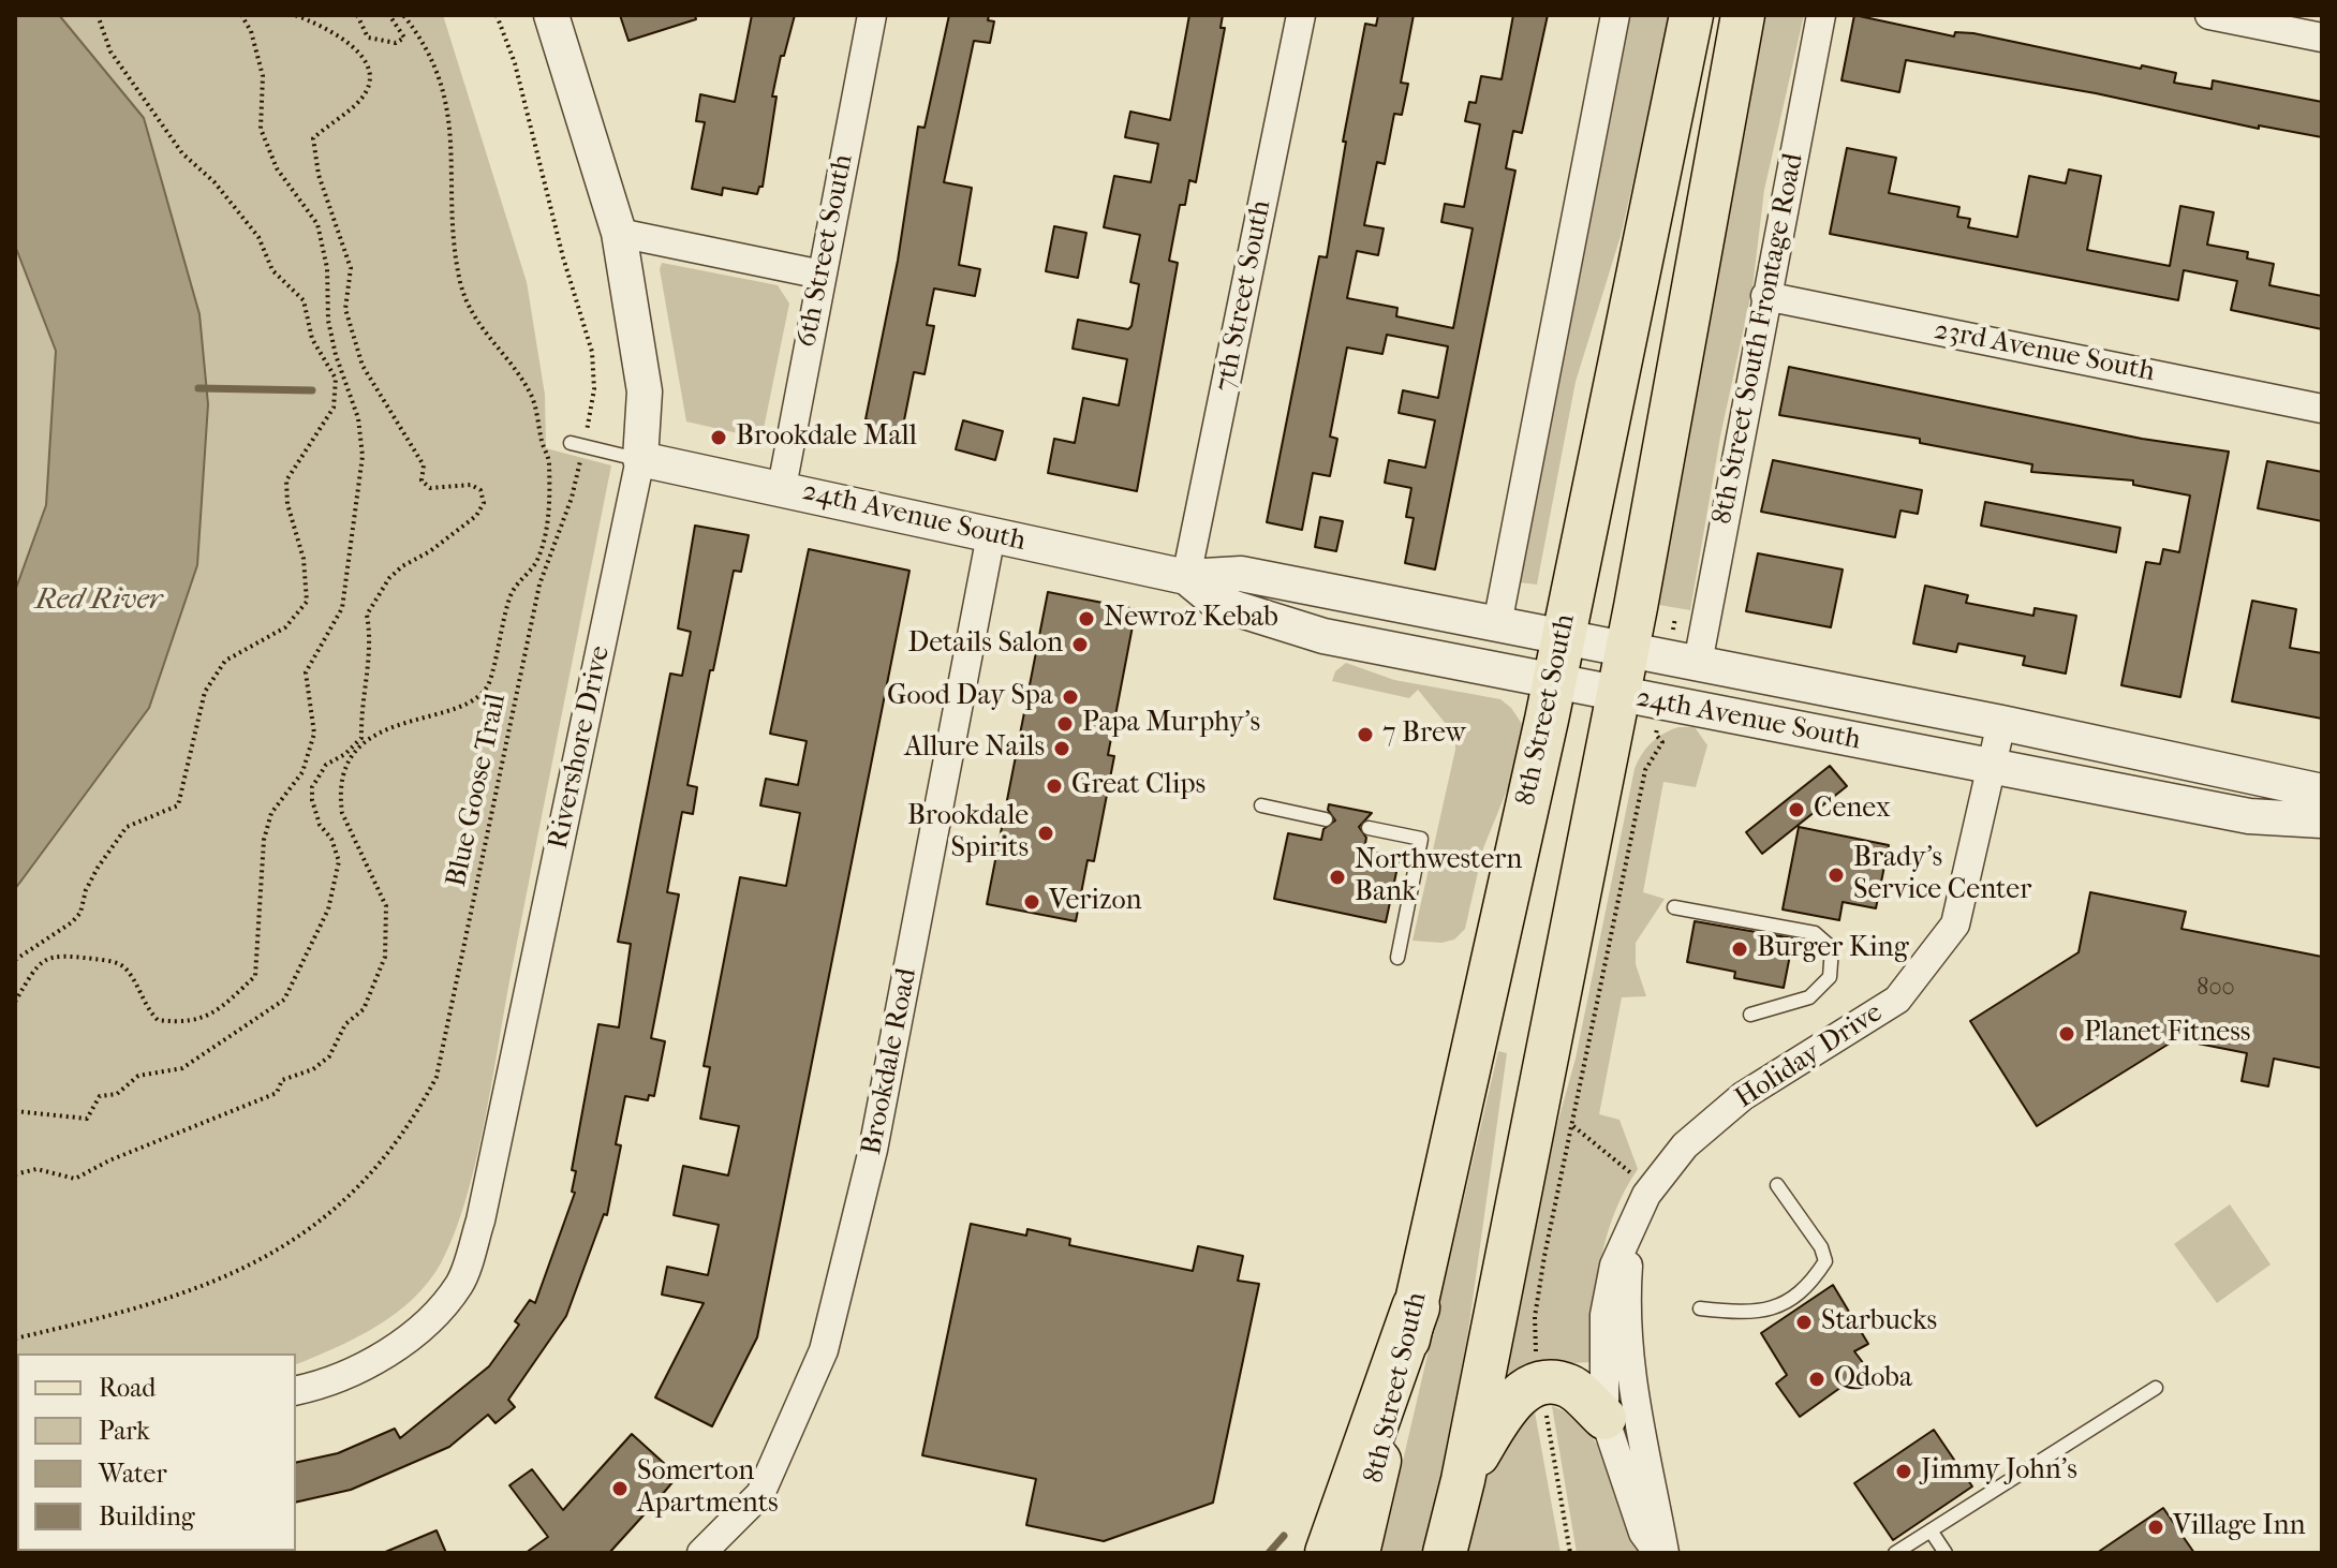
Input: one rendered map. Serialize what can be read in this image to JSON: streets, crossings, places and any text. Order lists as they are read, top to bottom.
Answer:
{
  "streets": {
    "main road": ["8th Street South"],
    "street": [
      "6th Street South",
      "7th Street South",
      "8th Street South Frontage Road",
      "23rd Avenue South",
      "24th Avenue South",
      "Rivershore Drive",
      "Holiday Drive",
      "Brookdale Road"
    ],
    "path": ["Blue Goose Trail"]
  },
  "crossings": [
    ["6th Street South", "24th Avenue South"],
    ["7th Street South", "24th Avenue South"],
    ["8th Street South Frontage Road", "23rd Avenue South"],
    ["8th Street South Frontage Road", "24th Avenue South"],
    ["24th Avenue South", "8th Street South"],
    ["24th Avenue South", "Rivershore Drive"],
    ["24th Avenue South", "Holiday Drive"],
    ["24th Avenue South", "Brookdale Road"]
  ],
  "water": ["Red River"],
  "places": [
    "Brookdale Mall",
    "Newroz Kebab",
    "Details Salon",
    "Good Day Spa",
    "Papa Murphy's",
    "7 Brew",
    "Allure Nails",
    "Great Clips",
    "Cenex",
    "Brookdale Spirits",
    "Brady's Service Center",
    "Northwestern Bank",
    "Verizon",
    "Burger King",
    "Planet Fitness",
    "Starbucks",
    "Qdoba",
    "Jimmy John's",
    "Somerton Apartments",
    "Village Inn"
  ],
  "house_numbers": ["800"],
  "legend": [
    "Road",
    "Park",
    "Water",
    "Building"
  ]
}
